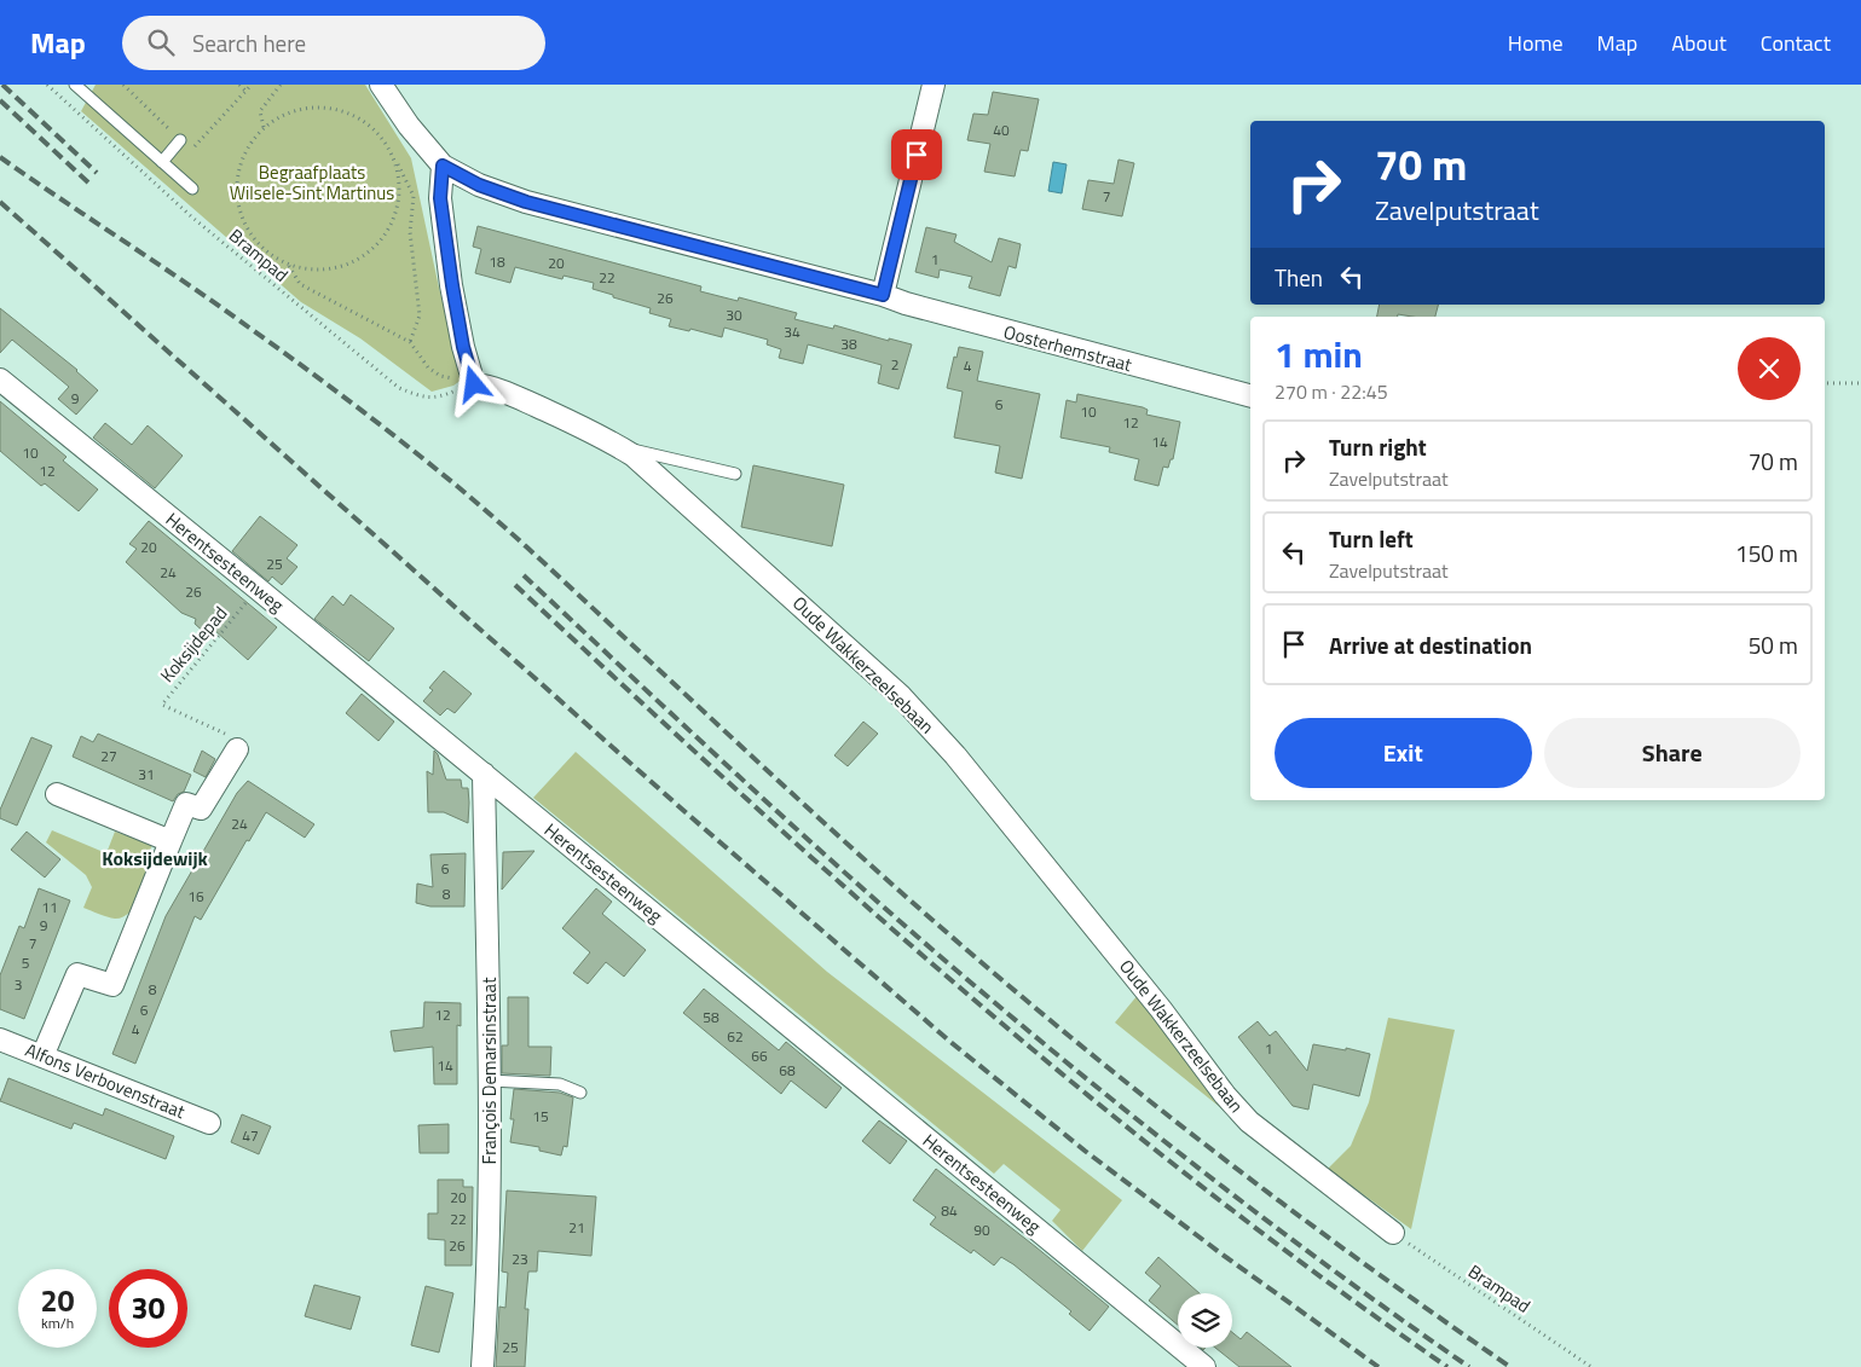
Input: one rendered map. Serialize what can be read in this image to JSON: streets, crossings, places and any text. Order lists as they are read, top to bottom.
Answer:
{
  "streets": {
    "street": [
      "Oosterhemstraat",
      "Herentsesteenweg",
      "Oude Wakkerzeelsebaan",
      "François Demarsinstraat",
      "Alfons Verbovenstraat"
    ],
    "path": ["Brampad", "Koksijdepad"]
  },
  "crossings": [
    ["Brampad", "Oude Wakkerzeelsebaan"],
    ["Oosterhemstraat", "Oude Wakkerzeelsebaan"],
    ["Herentsesteenweg", "Koksijdepad"],
    ["Herentsesteenweg", "François Demarsinstraat"]
  ],
  "districts": ["Koksijdewijk"],
  "parks": ["Begraafplaats Wilsele-Sint Martinus"],
  "house_numbers": [
    "40",
    "7",
    "1",
    "18",
    "20",
    "22",
    "26",
    "30",
    "34",
    "38",
    "2",
    "4",
    "9",
    "6",
    "10",
    "12",
    "14",
    "10",
    "12",
    "20",
    "25",
    "24",
    "26",
    "27",
    "31",
    "24",
    "6",
    "8",
    "16",
    "11",
    "9",
    "7",
    "5",
    "3",
    "8",
    "6",
    "12",
    "58",
    "4",
    "62",
    "1",
    "66",
    "14",
    "68",
    "15",
    "47",
    "20",
    "84",
    "22",
    "21",
    "90",
    "26",
    "23",
    "25"
  ],
  "page": {
    "header": "Map",
    "search": "Search here",
    "nav": [
      "Home",
      "Map",
      "About",
      "Contact"
    ],
    "turn": ["70 m", "Zavelputstraat"],
    "then": "Then",
    "heading": ["1 min", "270 m · 22:45"],
    "list": [
      {
        "name": "Turn right",
        "note": "Zavelputstraat",
        "value": "70 m"
      },
      {
        "name": "Turn left",
        "note": "Zavelputstraat",
        "value": "150 m"
      },
      {
        "name": "Arrive at destination",
        "value": "50 m"
      }
    ],
    "buttons": ["Exit", "Share"],
    "speed": "20 km/h",
    "limit": "30"
  }
}
